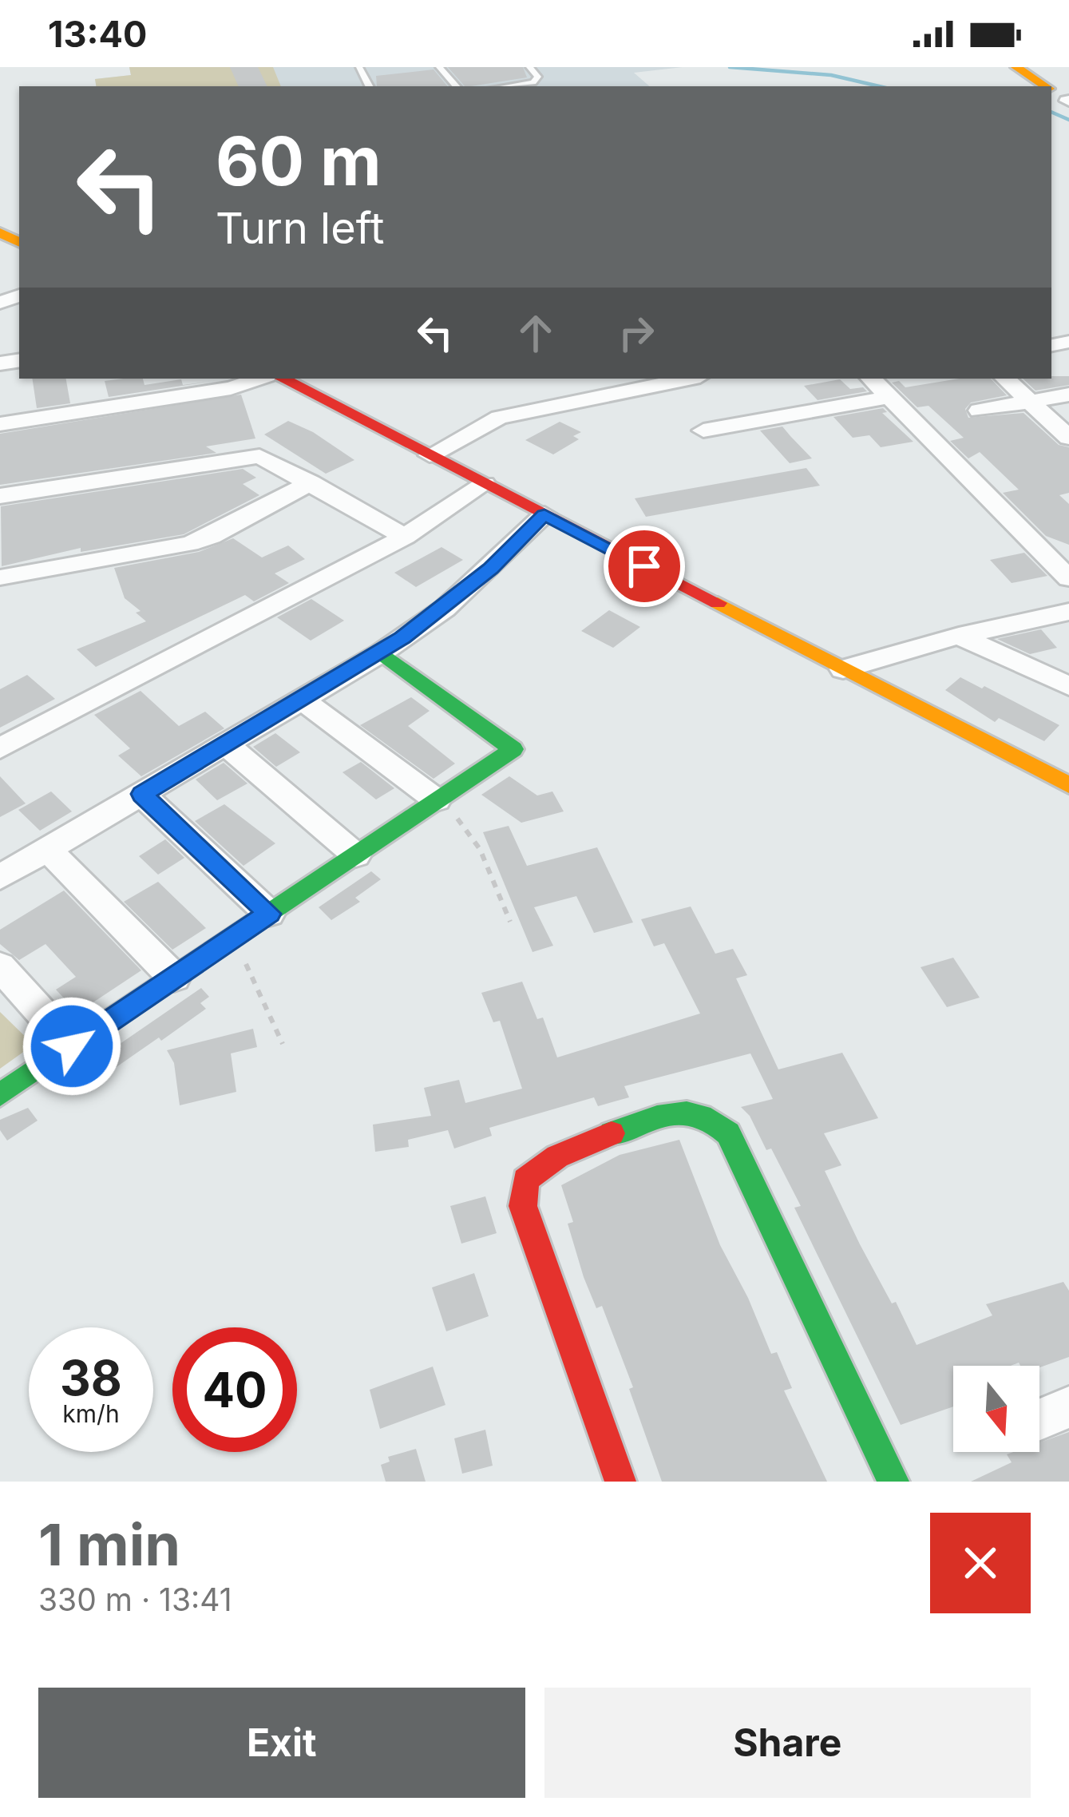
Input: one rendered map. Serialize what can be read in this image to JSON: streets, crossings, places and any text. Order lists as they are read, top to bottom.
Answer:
{
  "north": "bottom",
  "page": {
    "status": "13:40",
    "turn": ["60 m", "Turn left"],
    "speed": "38 km/h",
    "limit": "40",
    "heading": ["1 min", "330 m · 13:41"],
    "buttons": ["Exit", "Share"]
  }
}
